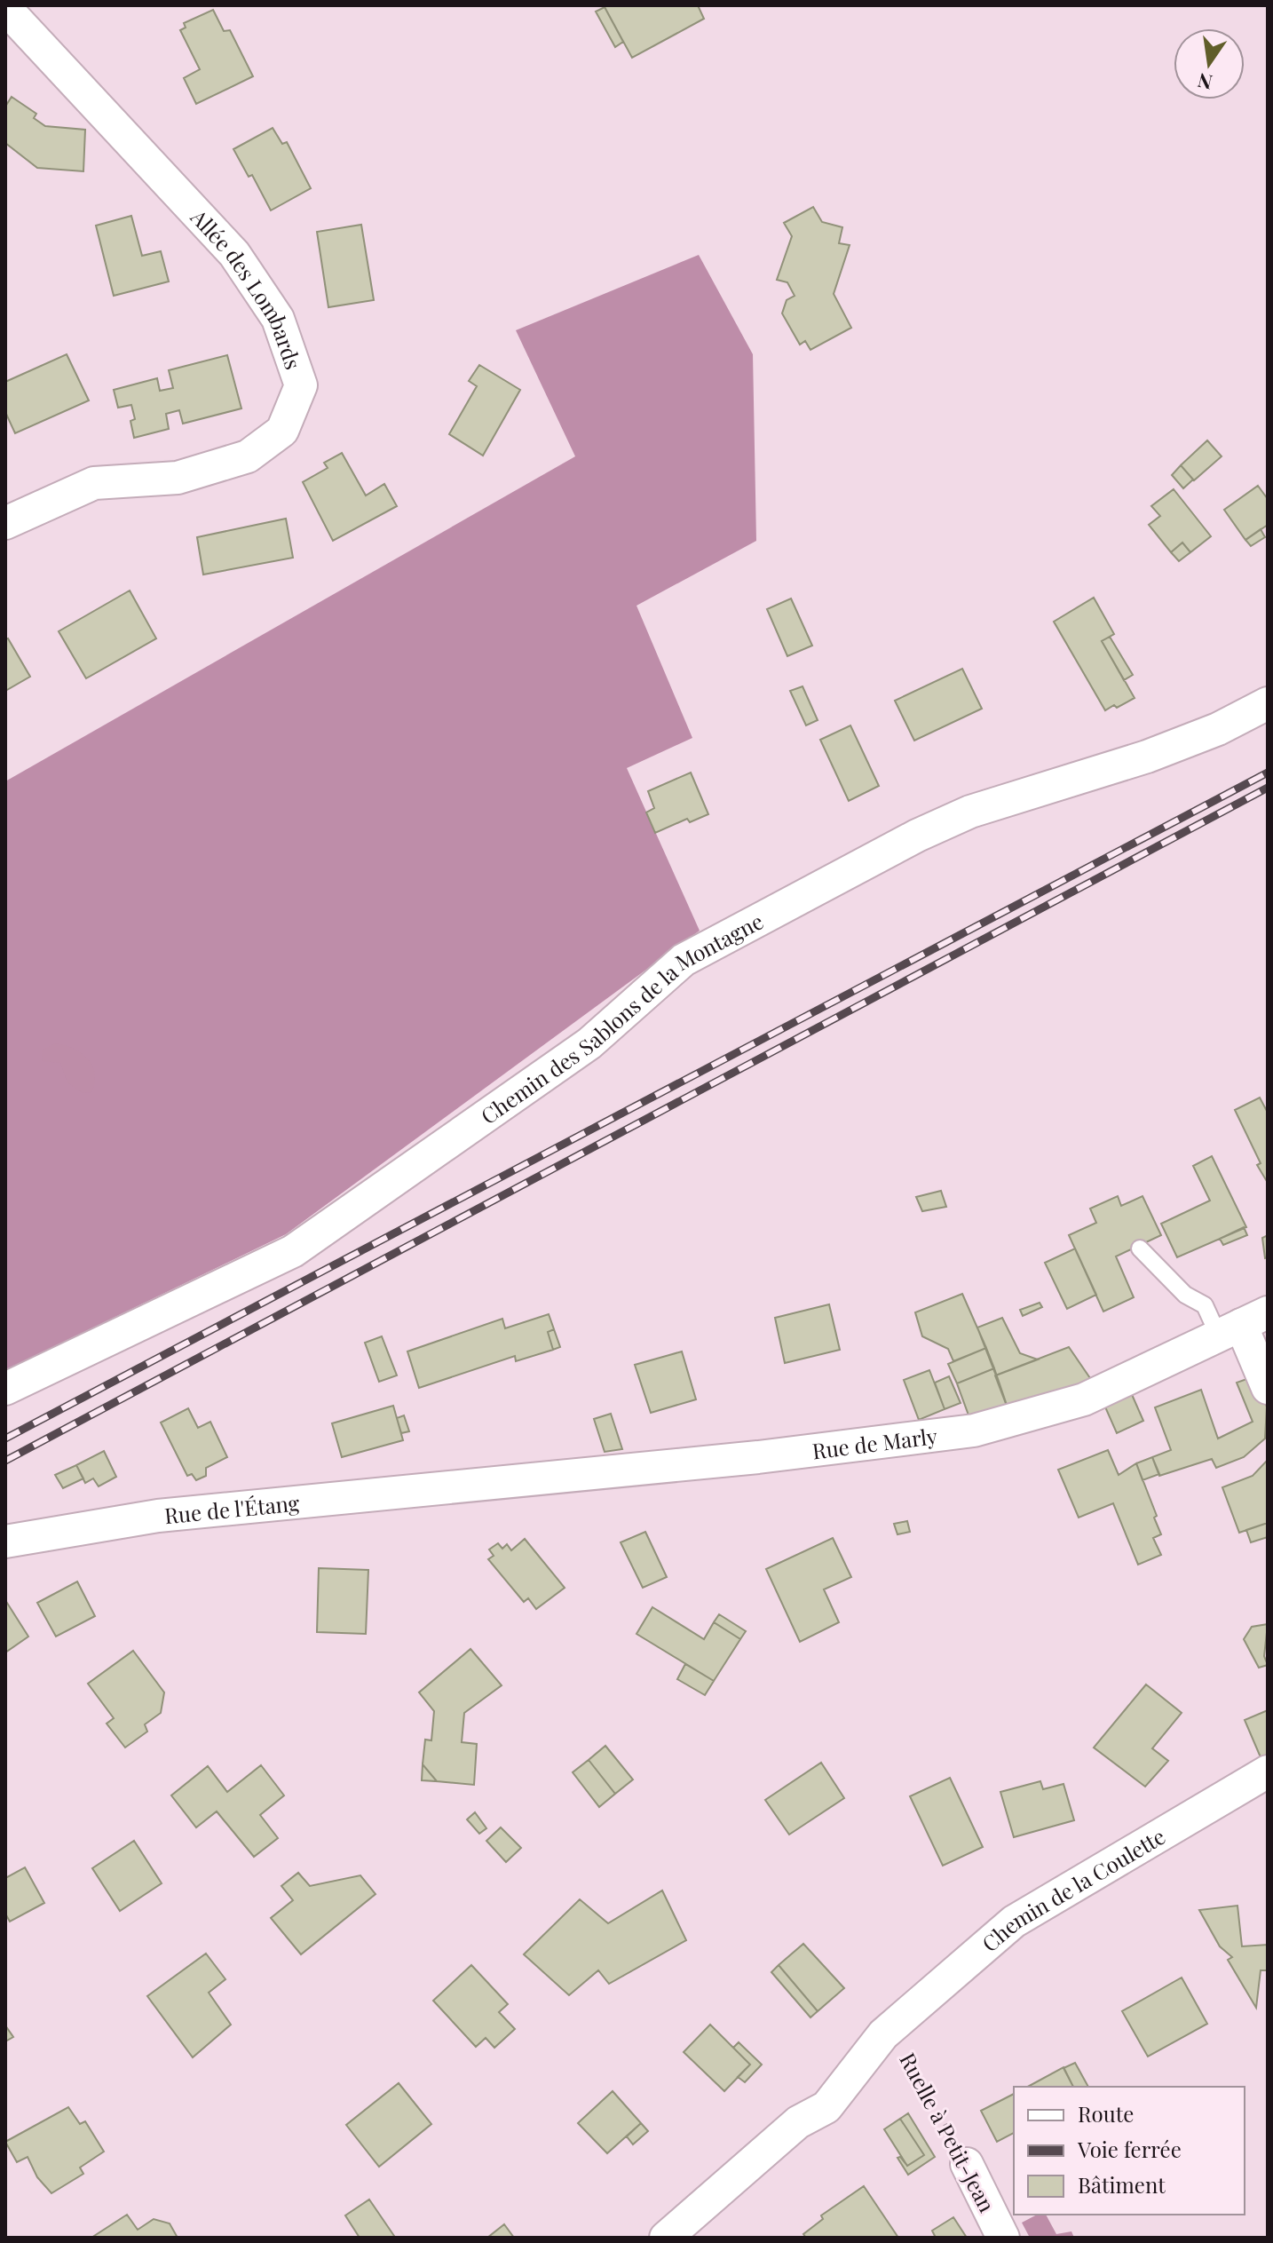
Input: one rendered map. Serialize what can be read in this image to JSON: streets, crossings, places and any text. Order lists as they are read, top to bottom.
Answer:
{
  "streets": {
    "street": [
      "Allée des Lombards",
      "Chemin des Sablons de la Montagne",
      "Rue de Marly",
      "Rue de l'Étang",
      "Chemin de la Coulette",
      "Ruelle à Petit-Jean"
    ]
  },
  "crossings": [
    ["Rue de Marly", "Rue de l'Étang"],
    ["Chemin de la Coulette", "Ruelle à Petit-Jean"]
  ],
  "legend": ["Route", "Voie ferrée", "Bâtiment"],
  "north": "bottom"
}
